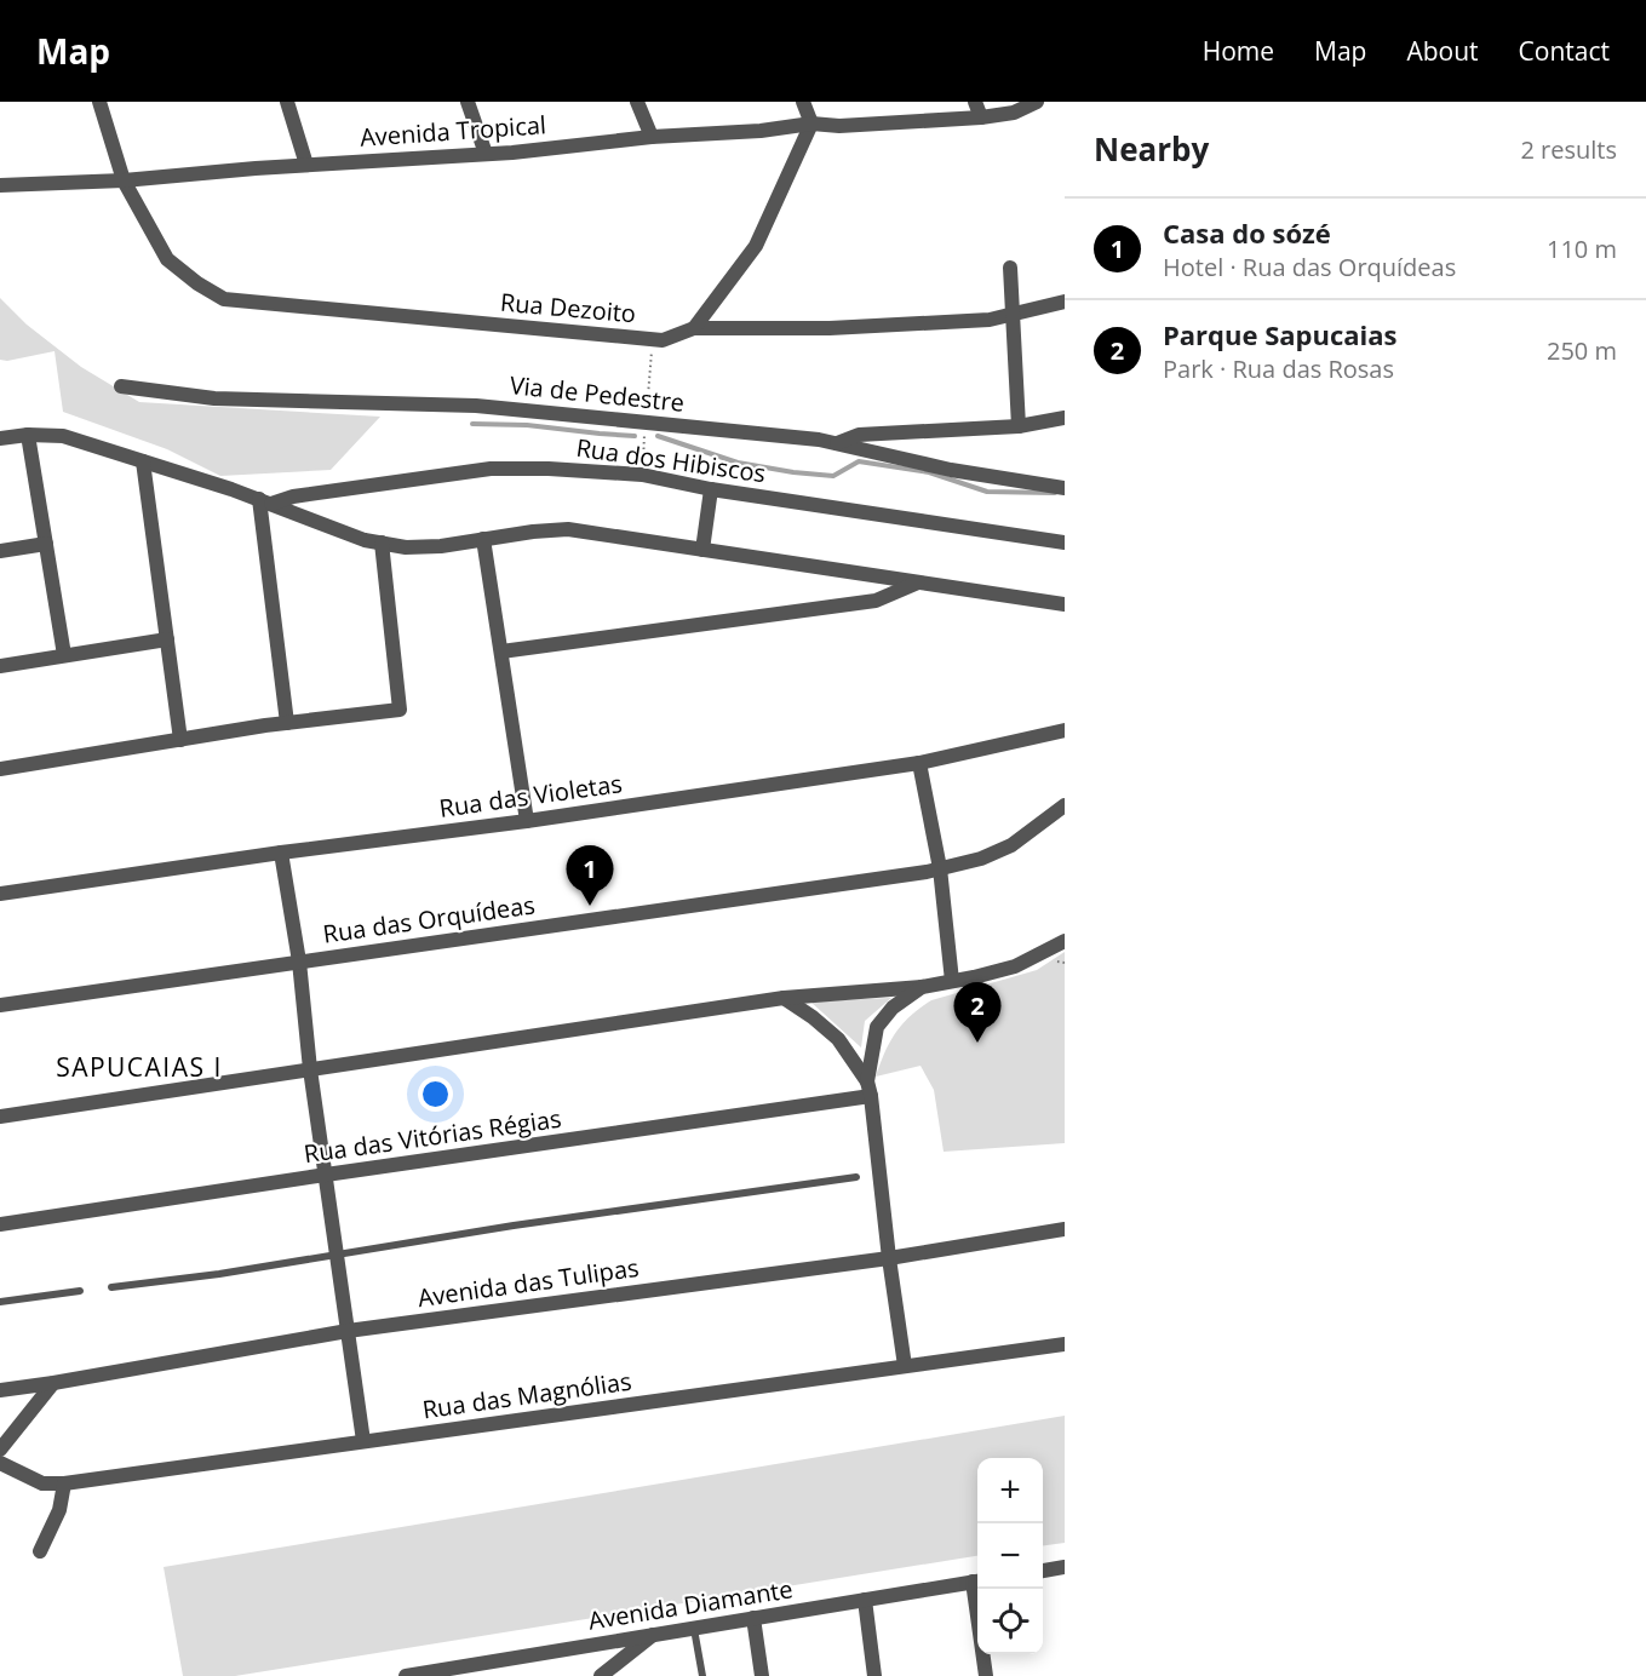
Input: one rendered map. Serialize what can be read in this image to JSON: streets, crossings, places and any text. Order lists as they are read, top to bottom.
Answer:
{
  "streets": {
    "street": [
      "Avenida Tropical",
      "Rua Dezoito",
      "Via de Pedestre",
      "Rua dos Hibiscos",
      "Rua das Violetas",
      "Rua das Orquídeas",
      "Rua das Vitórias Régias",
      "Avenida das Tulipas",
      "Rua das Magnólias",
      "Avenida Diamante"
    ]
  },
  "crossings": [
    ["Avenida Tropical", "Rua Dezoito"]
  ],
  "districts": ["SAPUCAIAS I"],
  "page": {
    "header": "Map",
    "nav": [
      "Home",
      "Map",
      "About",
      "Contact"
    ],
    "heading": ["Nearby", "2 results"],
    "list": [
      {
        "mark": "1",
        "name": "Casa do sózé",
        "note": "Hotel · Rua das Orquídeas",
        "value": "110 m"
      },
      {
        "mark": "2",
        "name": "Parque Sapucaias",
        "note": "Park · Rua das Rosas",
        "value": "250 m"
      }
    ],
    "pins": ["1", "2"],
    "map_buttons": ["+", "−"]
  }
}
